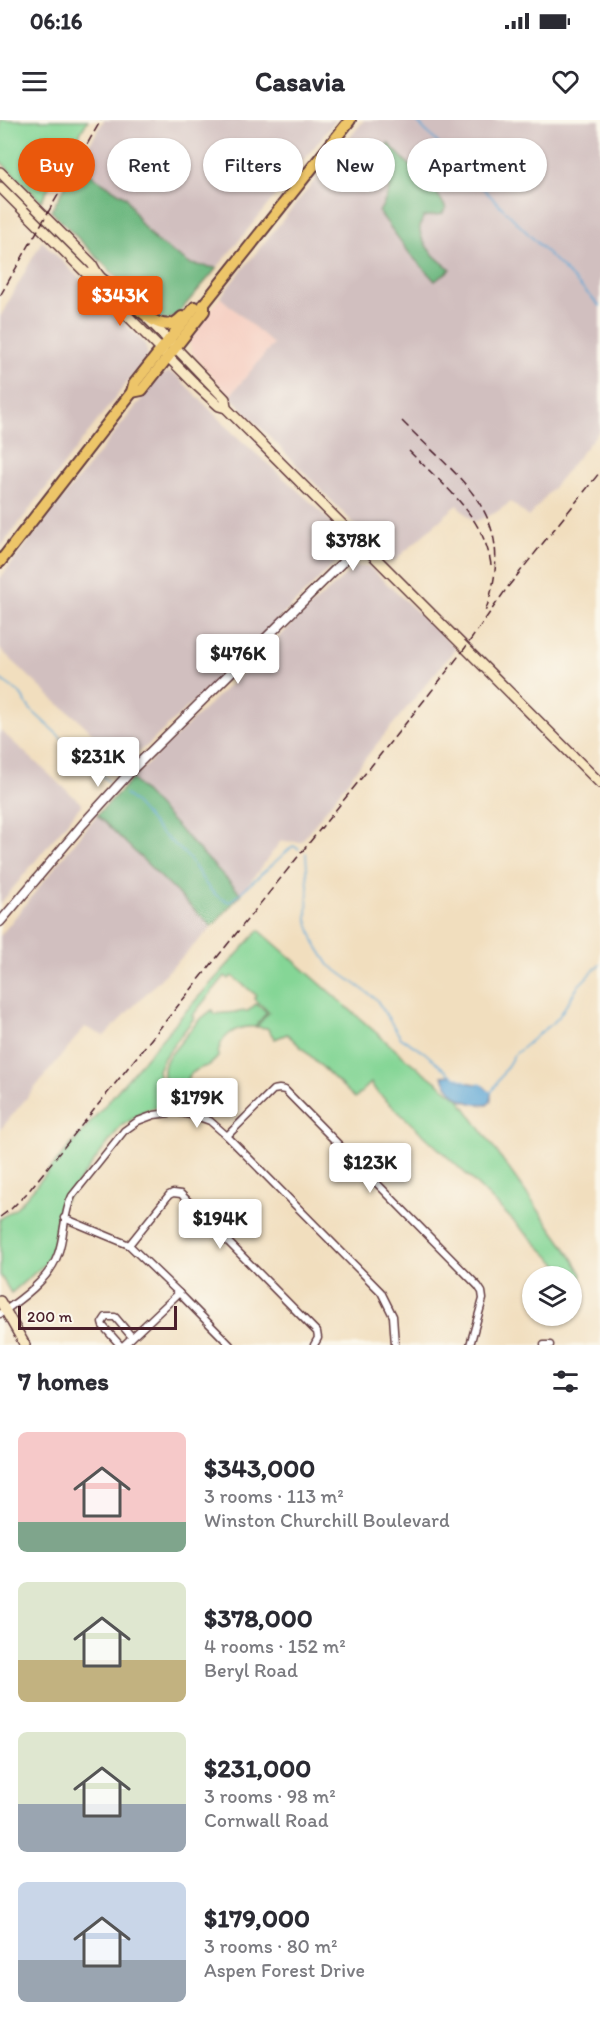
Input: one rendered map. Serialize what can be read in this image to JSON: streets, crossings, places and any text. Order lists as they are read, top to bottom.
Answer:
{
  "scale_bar": "200 m",
  "page": {
    "status": "06:16",
    "header": "Casavia",
    "chip": [
      "Buy",
      "Rent",
      "Filters",
      "New",
      "Apartment"
    ],
    "price": [
      "$343K",
      "$378K",
      "$476K",
      "$231K",
      "$179K",
      "$123K",
      "$194K"
    ],
    "scale": "200 m",
    "heading": "7 homes",
    "list": [
      {
        "name": "$343,000",
        "note": "3 rooms · 113 m² · Winston Churchill Boulevard"
      },
      {
        "name": "$378,000",
        "note": "4 rooms · 152 m² · Beryl Road"
      },
      {
        "name": "$231,000",
        "note": "3 rooms · 98 m² · Cornwall Road"
      },
      {
        "name": "$179,000",
        "note": "3 rooms · 80 m² · Aspen Forest Drive"
      }
    ]
  }
}
